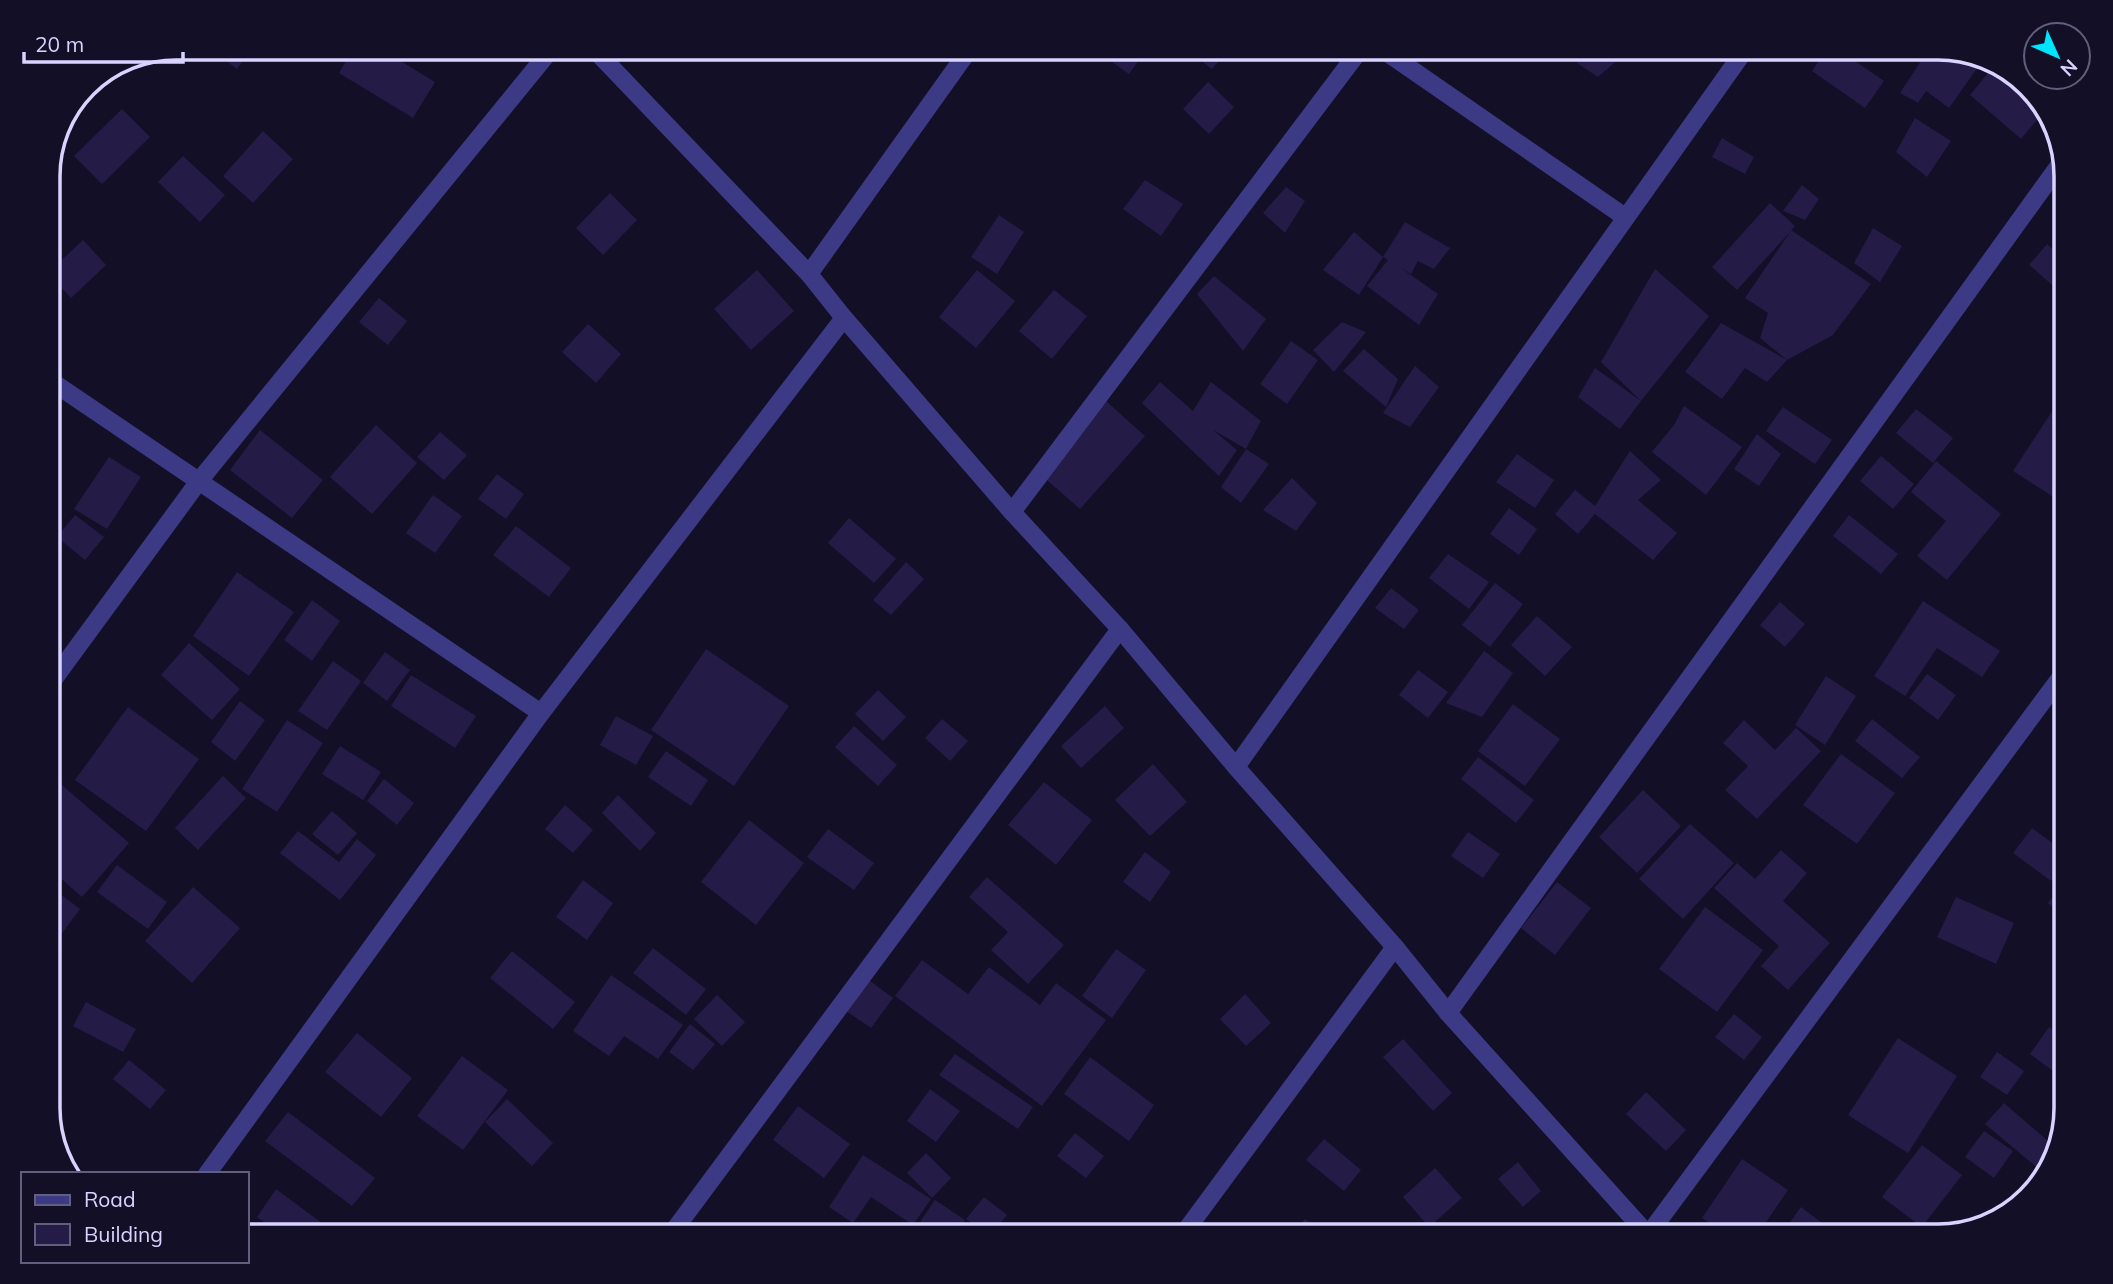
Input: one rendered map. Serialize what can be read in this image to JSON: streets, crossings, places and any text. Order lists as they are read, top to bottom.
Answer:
{
  "legend": ["Road", "Building"],
  "scale_bar": "20 m",
  "north": "bottom right"
}
